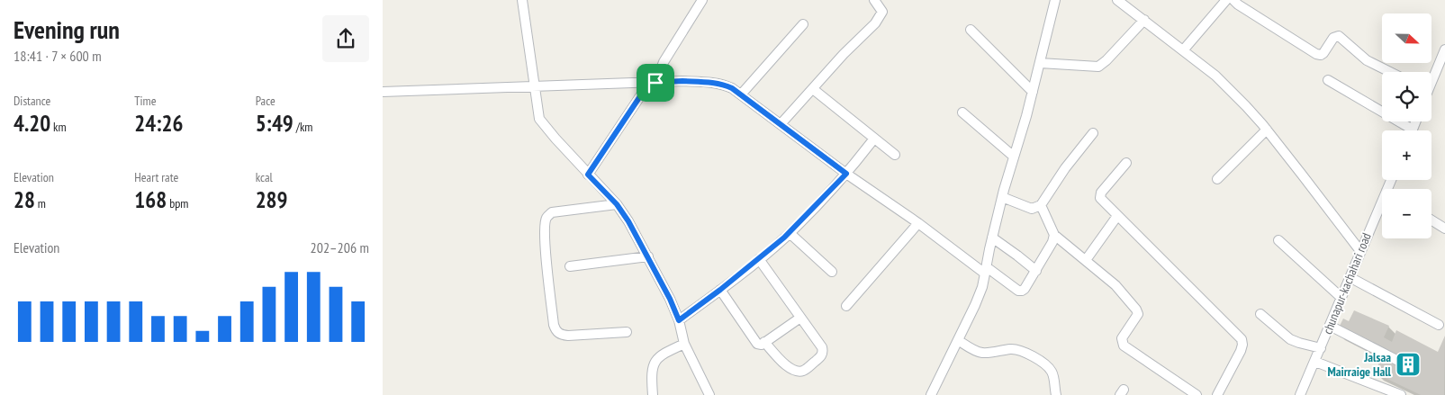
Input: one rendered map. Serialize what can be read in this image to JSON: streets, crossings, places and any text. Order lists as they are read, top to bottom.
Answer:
{
  "streets": {
    "street": ["chunapur-kachahari road"]
  },
  "places": {
    "building": ["Jalsaa Mairraige Hall"]
  },
  "north": "right",
  "page": {
    "heading": ["Evening run", "18:41 · 7 × 600 m"],
    "map_buttons": ["+", "−"],
    "stats": [
      ["Distance", "4.20 km"],
      ["Time", "24:26"],
      ["Pace", "5:49 /km"],
      ["Elevation", "28 m"],
      ["Heart rate", "168 bpm"],
      ["kcal", "289"]
    ],
    "chart": ["Elevation", "202–206 m"]
  }
}
